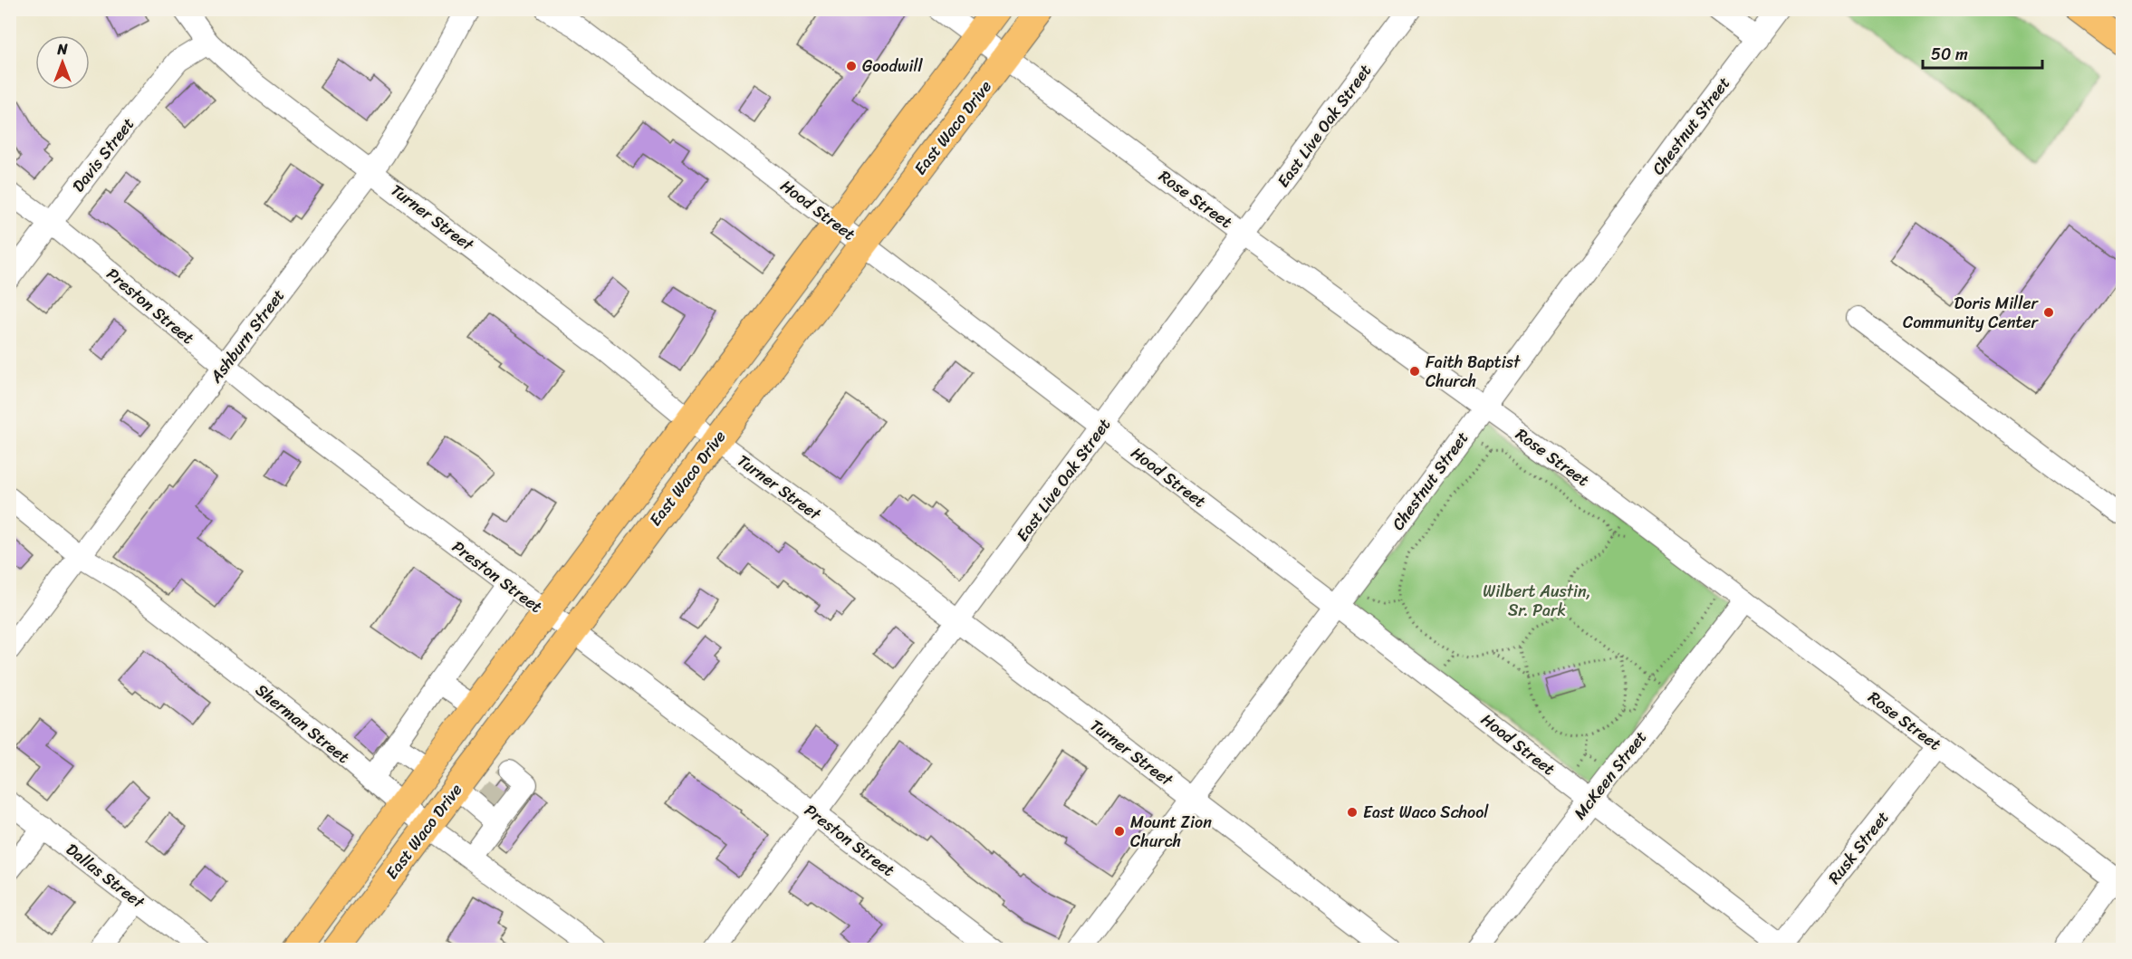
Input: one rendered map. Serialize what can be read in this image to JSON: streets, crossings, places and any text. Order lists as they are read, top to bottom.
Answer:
{
  "streets": {
    "main road": ["East Waco Drive"],
    "street": [
      "East Live Oak Street",
      "Chestnut Street",
      "Davis Street",
      "Rose Street",
      "Hood Street",
      "Turner Street",
      "Preston Street",
      "Ashburn Street",
      "Sherman Street",
      "McKeen Street",
      "Rusk Street",
      "Dallas Street"
    ]
  },
  "crossings": [
    ["East Live Oak Street", "Rose Street"],
    ["East Live Oak Street", "Hood Street"],
    ["East Live Oak Street", "Turner Street"],
    ["East Live Oak Street", "Preston Street"],
    ["Chestnut Street", "Rose Street"],
    ["Chestnut Street", "Hood Street"],
    ["Chestnut Street", "Turner Street"],
    ["East Waco Drive", "Rose Street"],
    ["East Waco Drive", "Hood Street"],
    ["East Waco Drive", "Turner Street"],
    ["East Waco Drive", "Preston Street"],
    ["East Waco Drive", "Sherman Street"],
    ["Davis Street", "Turner Street"],
    ["Davis Street", "Preston Street"],
    ["Rose Street", "McKeen Street"],
    ["Rose Street", "Rusk Street"],
    ["Hood Street", "McKeen Street"],
    ["Hood Street", "Rusk Street"],
    ["Turner Street", "Ashburn Street"],
    ["Preston Street", "Ashburn Street"],
    ["Ashburn Street", "Sherman Street"]
  ],
  "parks": ["Wilbert Austin, Sr. Park"],
  "places": [
    "Goodwill",
    "Doris Miller Community Center",
    "Faith Baptist Church",
    "East Waco School",
    "Mount Zion Church"
  ],
  "scale_bar": "50 m",
  "north": "top"
}
